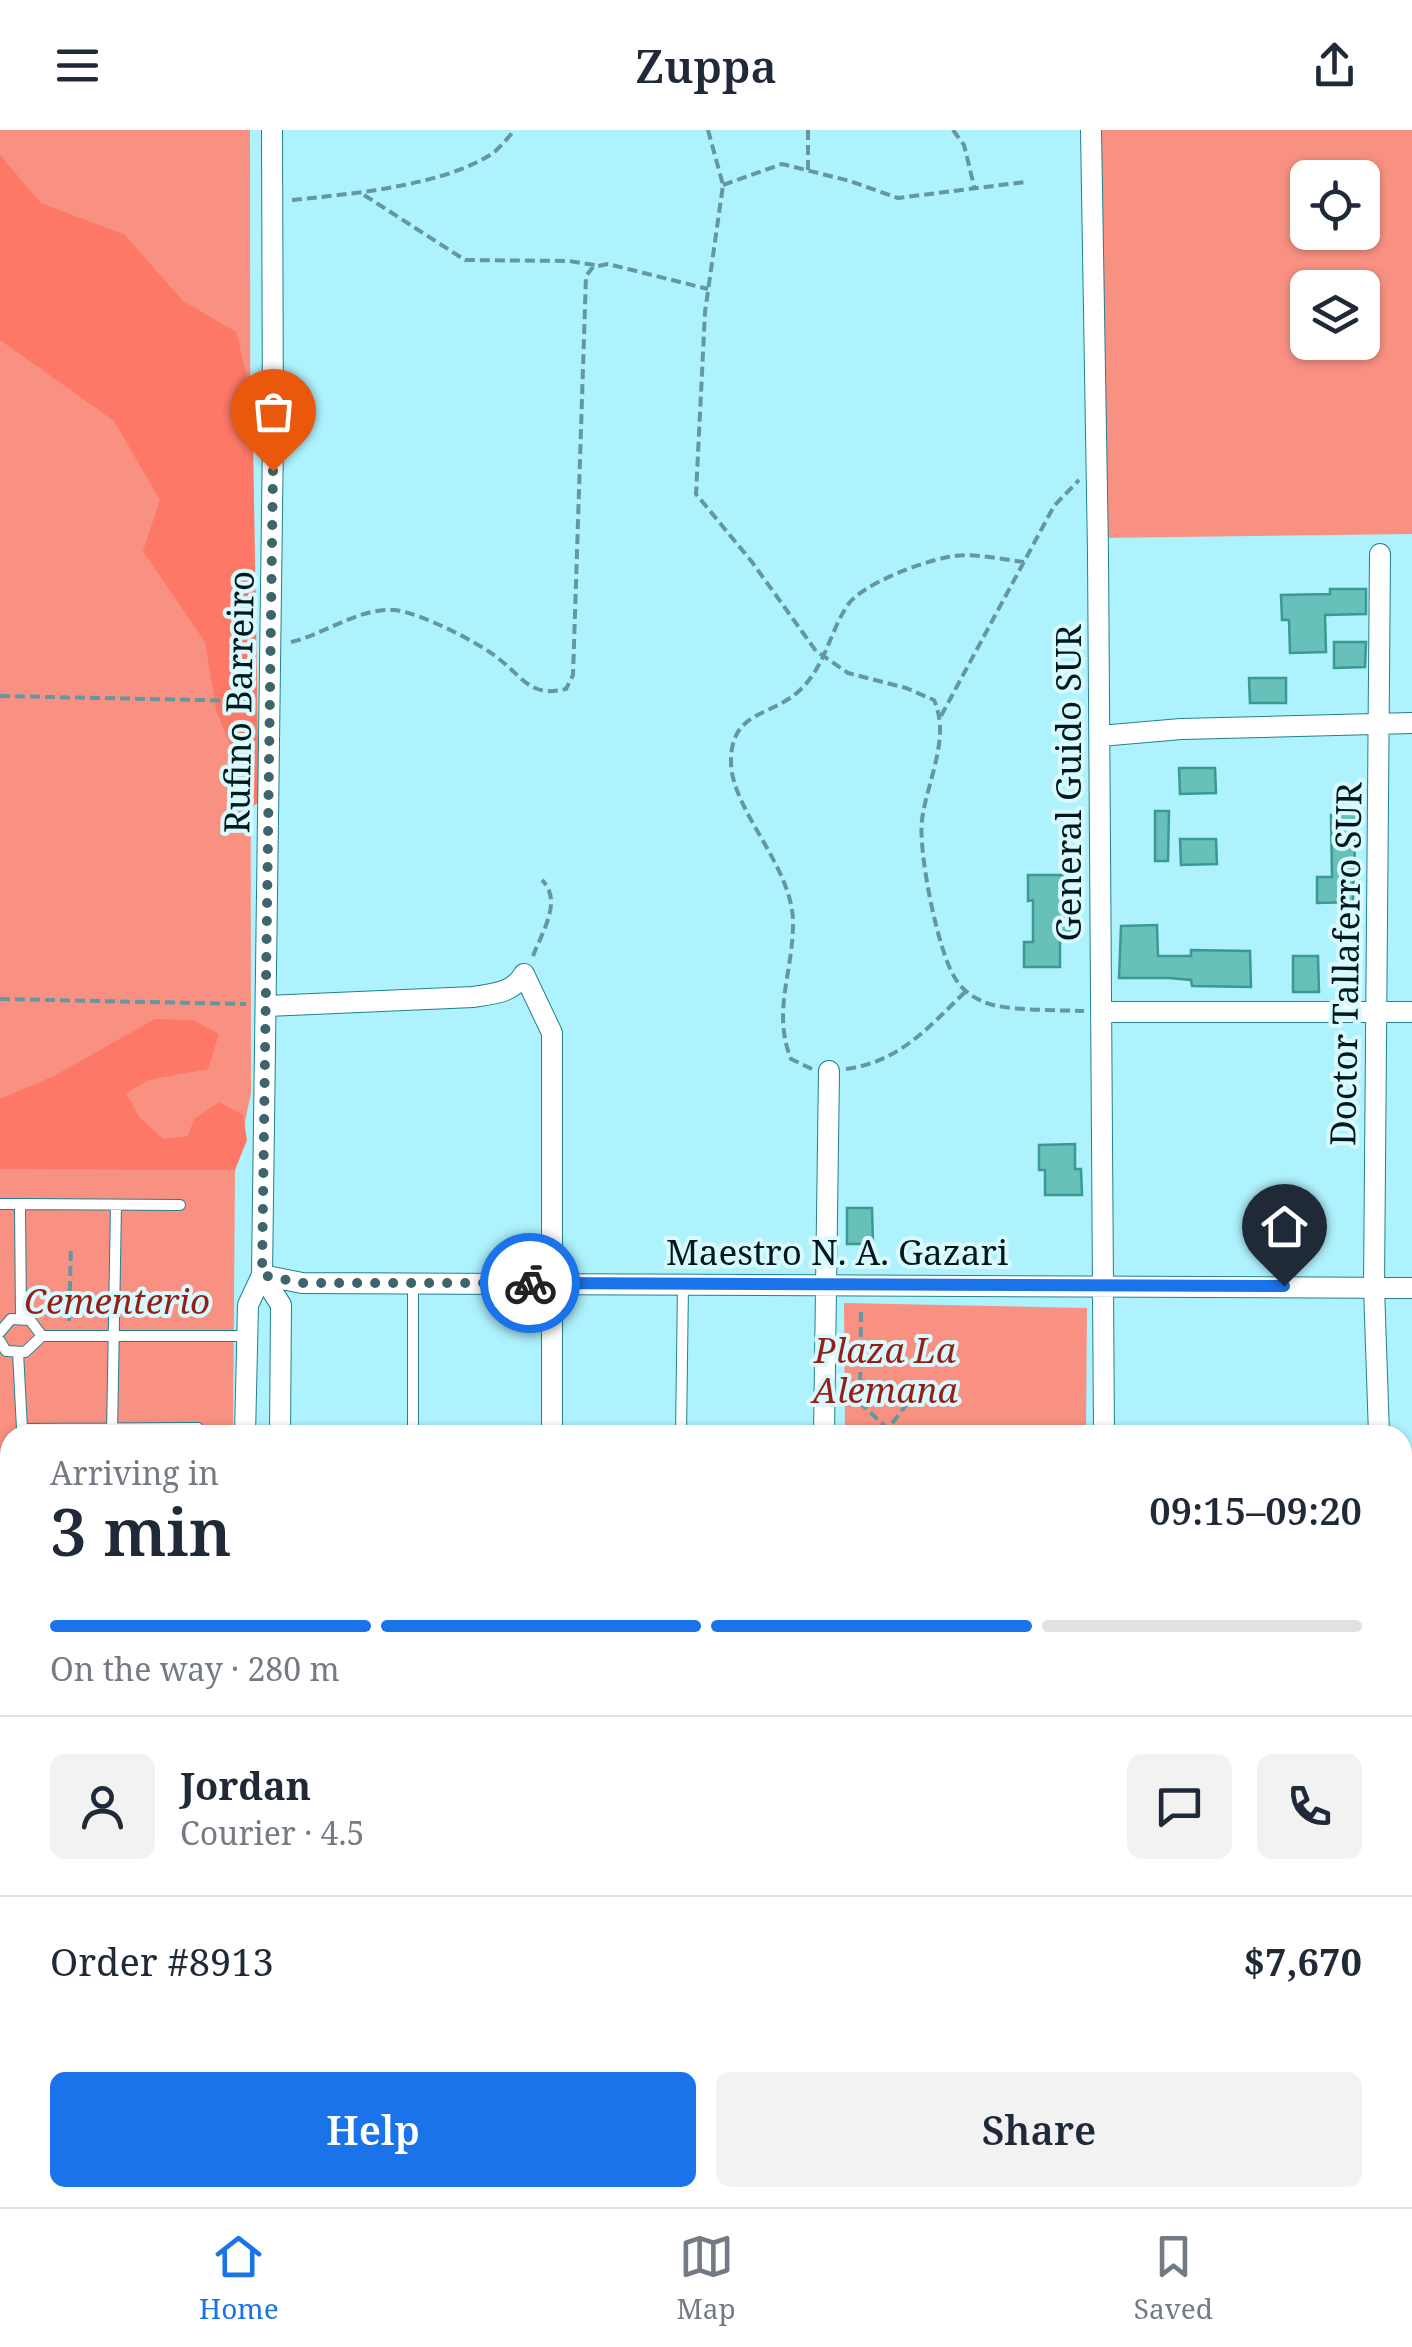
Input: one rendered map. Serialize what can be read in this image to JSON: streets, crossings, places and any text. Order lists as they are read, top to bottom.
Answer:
{
  "streets": {
    "street": [
      "Rufino Barreiro",
      "General Guido SUR",
      "Doctor Tallaferro SUR",
      "Maestro N. A. Gazari"
    ]
  },
  "crossings": [
    ["Rufino Barreiro", "Maestro N. A. Gazari"],
    ["General Guido SUR", "Maestro N. A. Gazari"],
    ["Doctor Tallaferro SUR", "Maestro N. A. Gazari"]
  ],
  "parks": ["Cementerio", "Plaza La Alemana"],
  "page": {
    "header": "Zuppa",
    "heading": ["3 min", "Arriving in", "09:15–09:20"],
    "panel": [
      "Jordan",
      "Courier · 4.5",
      "Order #8913",
      "$7,670"
    ],
    "bar": "On the way · 280 m",
    "buttons": ["Help", "Share"],
    "tabs": ["Home", "Map", "Saved"]
  }
}
